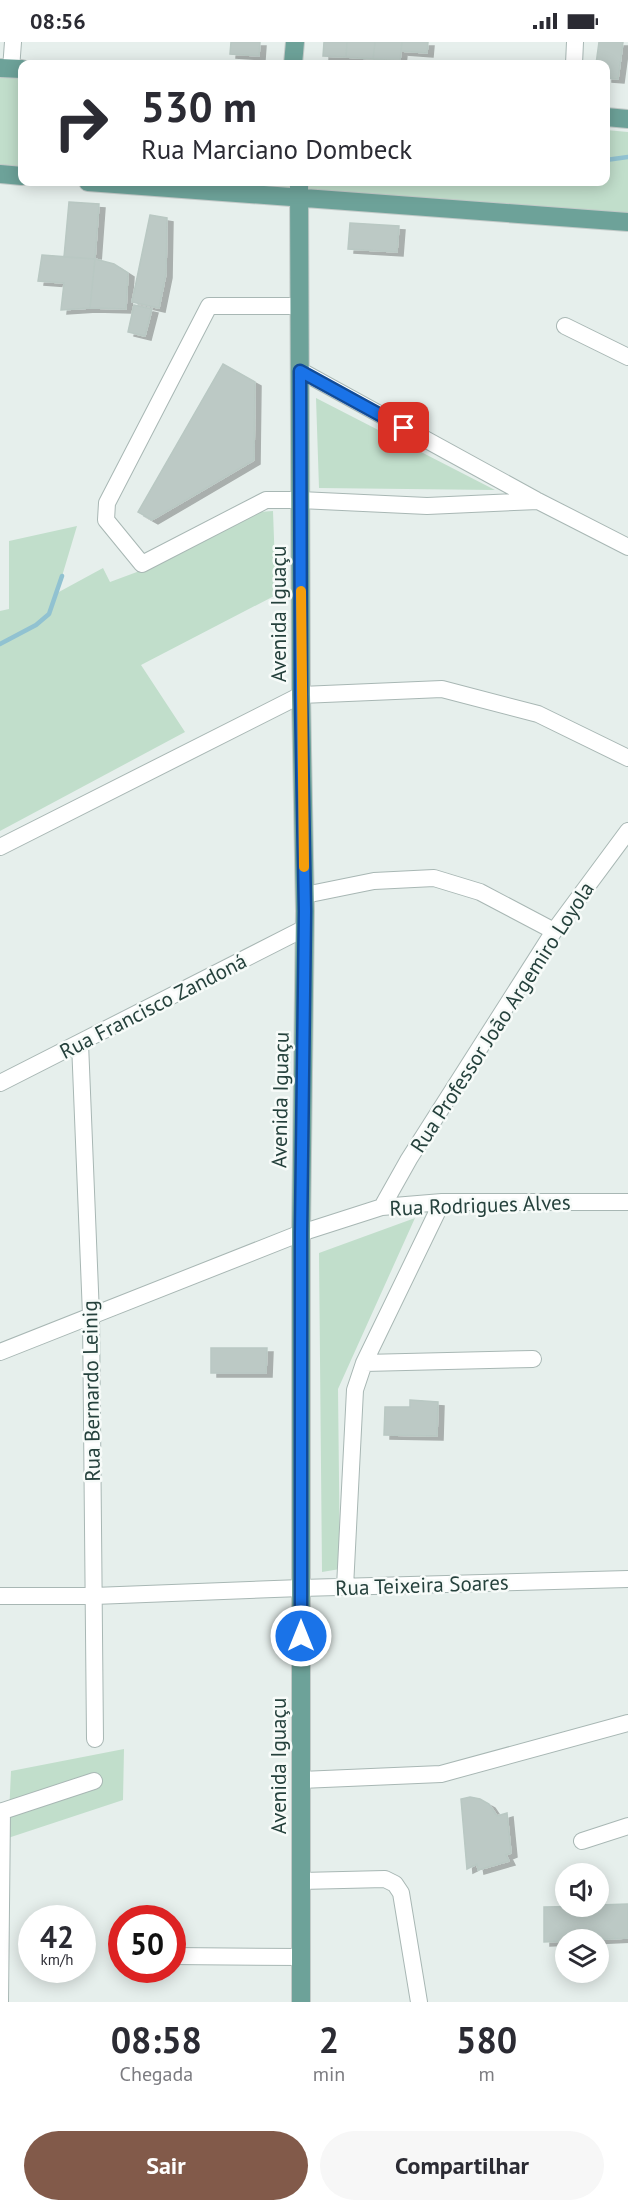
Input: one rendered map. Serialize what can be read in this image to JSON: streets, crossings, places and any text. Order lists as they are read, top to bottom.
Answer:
{
  "streets": {
    "main road": ["Avenida Iguaçu"],
    "street": [
      "Rua Francisco Zandoná",
      "Rua Professor João Argemiro Loyola",
      "Rua Rodrigues Alves",
      "Rua Bernardo Leinig",
      "Rua Teixeira Soares"
    ]
  },
  "crossings": [
    ["Avenida Iguaçu", "Rua Francisco Zandoná"],
    ["Avenida Iguaçu", "Rua Rodrigues Alves"],
    ["Avenida Iguaçu", "Rua Teixeira Soares"],
    ["Rua Francisco Zandoná", "Rua Bernardo Leinig"],
    ["Rua Professor João Argemiro Loyola", "Rua Rodrigues Alves"],
    ["Rua Rodrigues Alves", "Rua Bernardo Leinig"],
    ["Rua Bernardo Leinig", "Rua Teixeira Soares"]
  ],
  "page": {
    "status": "08:56",
    "turn": ["530 m", "Rua Marciano Dombeck"],
    "speed": "42 km/h",
    "limit": "50",
    "eta": [
      "08:58",
      "Chegada",
      "2",
      "min",
      "580",
      "m"
    ],
    "buttons": ["Sair", "Compartilhar"]
  }
}
